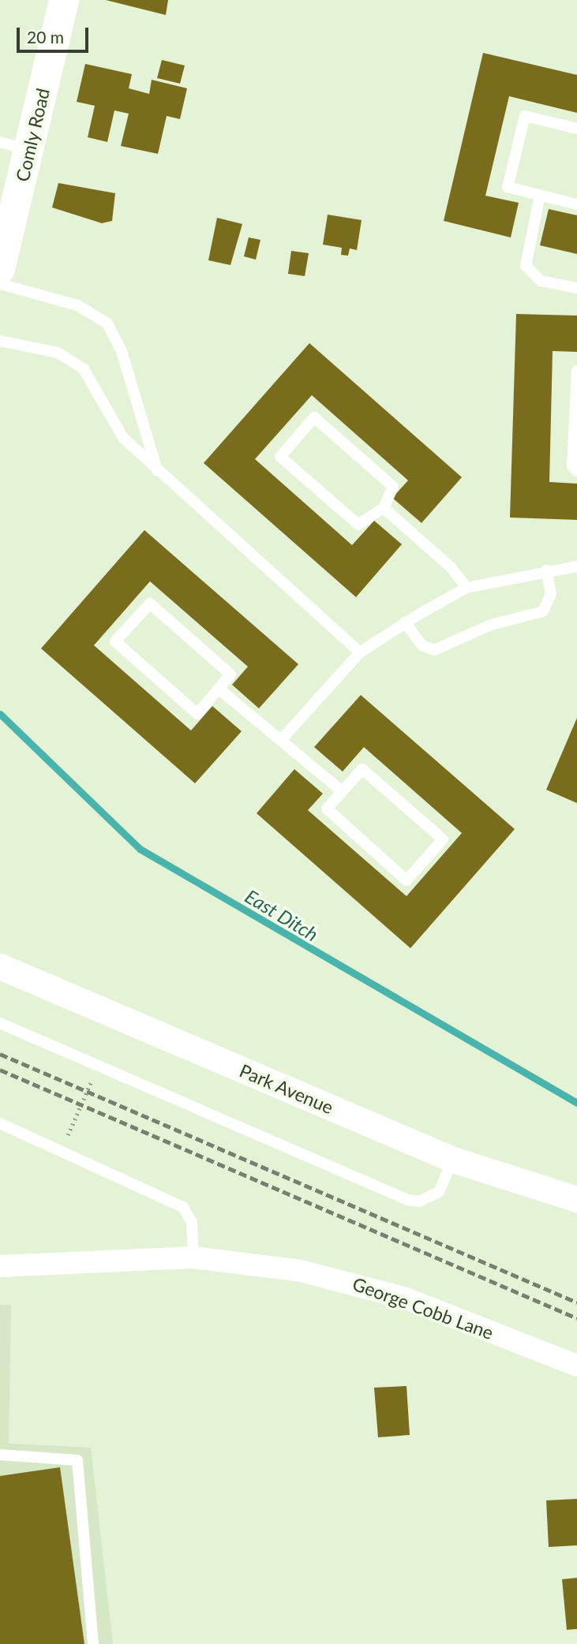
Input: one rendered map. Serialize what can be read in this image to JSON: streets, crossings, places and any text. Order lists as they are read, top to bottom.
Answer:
{
  "streets": {
    "main road": ["Comly Road"],
    "street": ["Park Avenue", "George Cobb Lane"]
  },
  "water": ["East Ditch"],
  "scale_bar": "20 m"
}
